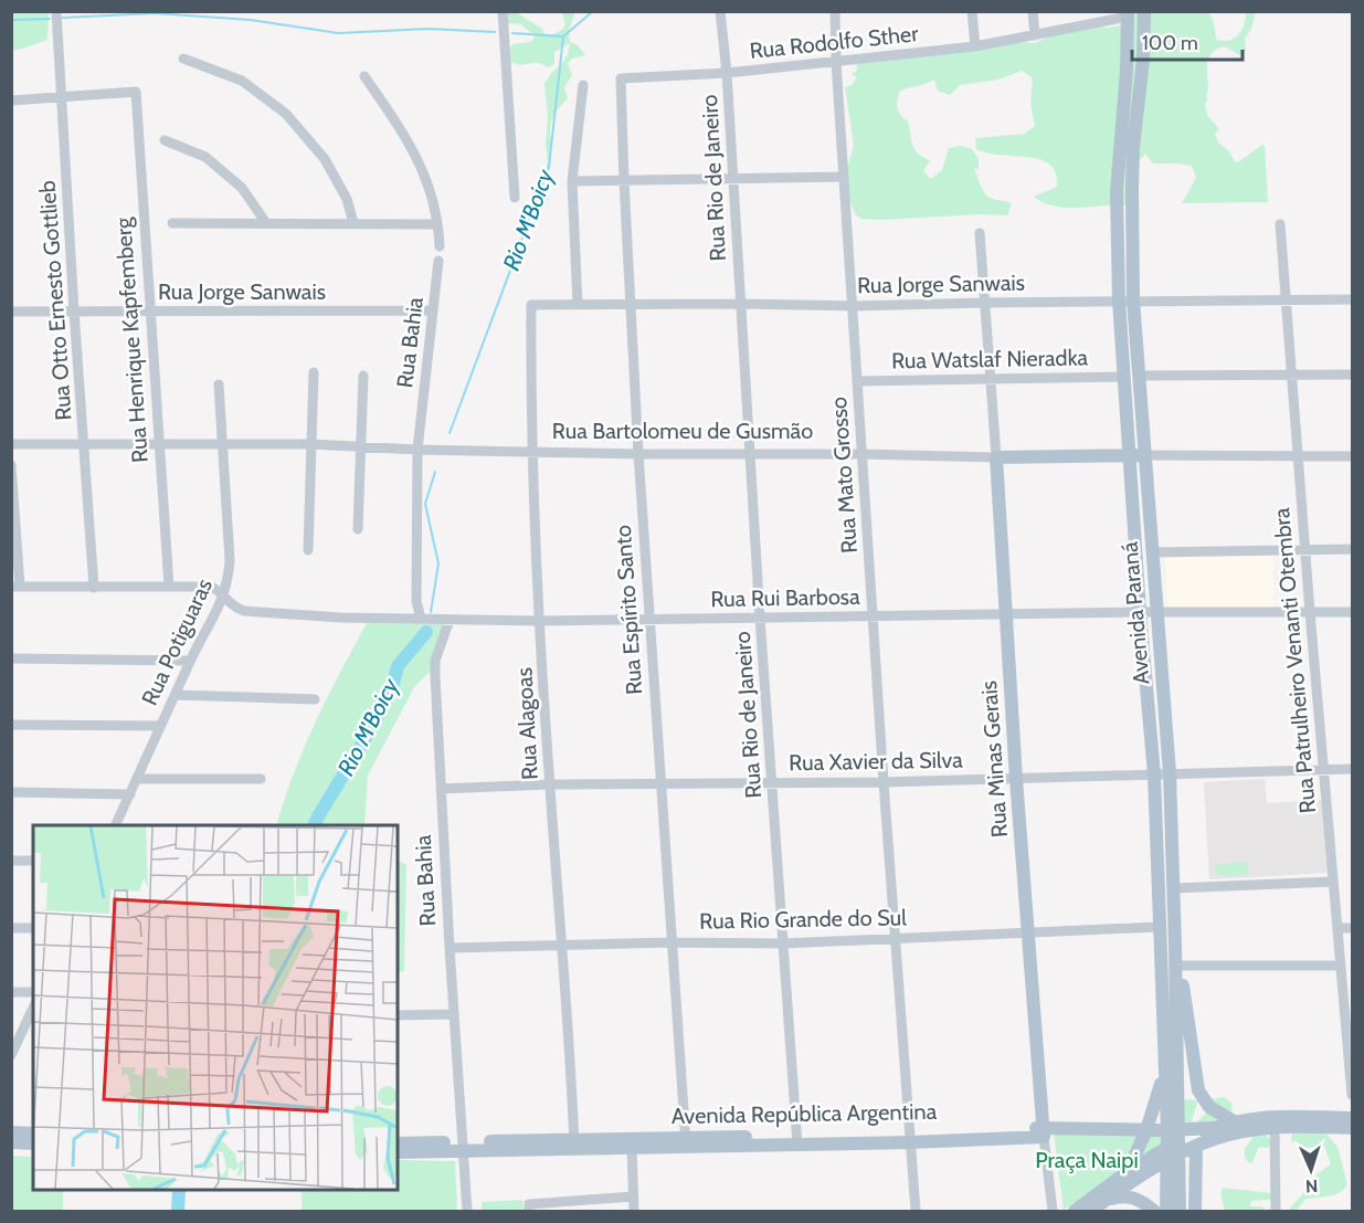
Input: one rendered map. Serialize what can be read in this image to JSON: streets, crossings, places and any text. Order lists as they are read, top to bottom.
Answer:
{
  "streets": {
    "main road": [
      "Rua Bartolomeu de Gusmão",
      "Avenida Paraná",
      "Rua Minas Gerais",
      "Avenida República Argentina"
    ],
    "street": [
      "Rua Rodolfo Sther",
      "Rua Rio de Janeiro",
      "Rua Jorge Sanwais",
      "Rua Otto Ernesto Gottlieb",
      "Rua Henrique Kapfemberg",
      "Rua Bahia",
      "Rua Watslaf Nieradka",
      "Rua Mato Grosso",
      "Rua Rui Barbosa",
      "Rua Espírito Santo",
      "Rua Potiguaras",
      "Rua Patrulheiro Venanti Otembra",
      "Rua Alagoas",
      "Rua Xavier da Silva",
      "Rua Rio Grande do Sul"
    ]
  },
  "crossings": [
    ["Rua Rodolfo Sther", "Rua Rio de Janeiro"],
    ["Rua Rodolfo Sther", "Rua Mato Grosso"],
    ["Rua Rodolfo Sther", "Rua Espírito Santo"],
    ["Rua Rodolfo Sther", "Avenida Paraná"],
    ["Rua Rio de Janeiro", "Rua Jorge Sanwais"],
    ["Rua Rio de Janeiro", "Rua Bartolomeu de Gusmão"],
    ["Rua Rio de Janeiro", "Rua Rui Barbosa"],
    ["Rua Rio de Janeiro", "Rua Xavier da Silva"],
    ["Rua Rio de Janeiro", "Rua Rio Grande do Sul"],
    ["Rua Rio de Janeiro", "Avenida República Argentina"],
    ["Rua Jorge Sanwais", "Rua Otto Ernesto Gottlieb"],
    ["Rua Jorge Sanwais", "Rua Henrique Kapfemberg"],
    ["Rua Jorge Sanwais", "Rua Bahia"],
    ["Rua Jorge Sanwais", "Rua Mato Grosso"],
    ["Rua Jorge Sanwais", "Rua Espírito Santo"],
    ["Rua Jorge Sanwais", "Avenida Paraná"],
    ["Rua Jorge Sanwais", "Rua Patrulheiro Venanti Otembra"],
    ["Rua Jorge Sanwais", "Rua Alagoas"],
    ["Rua Jorge Sanwais", "Rua Minas Gerais"],
    ["Rua Otto Ernesto Gottlieb", "Rua Henrique Kapfemberg"],
    ["Rua Otto Ernesto Gottlieb", "Rua Bartolomeu de Gusmão"],
    ["Rua Otto Ernesto Gottlieb", "Rua Rui Barbosa"],
    ["Rua Henrique Kapfemberg", "Rua Bartolomeu de Gusmão"],
    ["Rua Henrique Kapfemberg", "Rua Rui Barbosa"],
    ["Rua Bahia", "Rua Bartolomeu de Gusmão"],
    ["Rua Bahia", "Rua Rui Barbosa"],
    ["Rua Bahia", "Rua Xavier da Silva"],
    ["Rua Bahia", "Rua Rio Grande do Sul"],
    ["Rua Bahia", "Avenida República Argentina"],
    ["Rua Watslaf Nieradka", "Rua Mato Grosso"],
    ["Rua Watslaf Nieradka", "Avenida Paraná"],
    ["Rua Watslaf Nieradka", "Rua Minas Gerais"],
    ["Rua Bartolomeu de Gusmão", "Rua Mato Grosso"],
    ["Rua Bartolomeu de Gusmão", "Rua Espírito Santo"],
    ["Rua Bartolomeu de Gusmão", "Avenida Paraná"],
    ["Rua Bartolomeu de Gusmão", "Rua Potiguaras"],
    ["Rua Bartolomeu de Gusmão", "Rua Patrulheiro Venanti Otembra"],
    ["Rua Bartolomeu de Gusmão", "Rua Alagoas"],
    ["Rua Bartolomeu de Gusmão", "Rua Minas Gerais"],
    ["Rua Mato Grosso", "Rua Rui Barbosa"],
    ["Rua Mato Grosso", "Rua Xavier da Silva"],
    ["Rua Mato Grosso", "Rua Rio Grande do Sul"],
    ["Rua Mato Grosso", "Avenida República Argentina"],
    ["Rua Rui Barbosa", "Rua Espírito Santo"],
    ["Rua Rui Barbosa", "Avenida Paraná"],
    ["Rua Rui Barbosa", "Rua Potiguaras"],
    ["Rua Rui Barbosa", "Rua Patrulheiro Venanti Otembra"],
    ["Rua Rui Barbosa", "Rua Alagoas"],
    ["Rua Rui Barbosa", "Rua Minas Gerais"],
    ["Rua Espírito Santo", "Rua Xavier da Silva"],
    ["Rua Espírito Santo", "Rua Rio Grande do Sul"],
    ["Rua Espírito Santo", "Avenida República Argentina"],
    ["Avenida Paraná", "Rua Xavier da Silva"],
    ["Avenida Paraná", "Rua Rio Grande do Sul"],
    ["Avenida Paraná", "Avenida República Argentina"],
    ["Rua Patrulheiro Venanti Otembra", "Rua Xavier da Silva"],
    ["Rua Alagoas", "Rua Xavier da Silva"],
    ["Rua Alagoas", "Rua Rio Grande do Sul"],
    ["Rua Alagoas", "Avenida República Argentina"],
    ["Rua Minas Gerais", "Rua Xavier da Silva"],
    ["Rua Minas Gerais", "Rua Rio Grande do Sul"],
    ["Rua Minas Gerais", "Avenida República Argentina"]
  ],
  "water": ["Rio M'Boicy"],
  "parks": ["Praça Naipi"],
  "scale_bar": "100 m",
  "north": "bottom"
}
